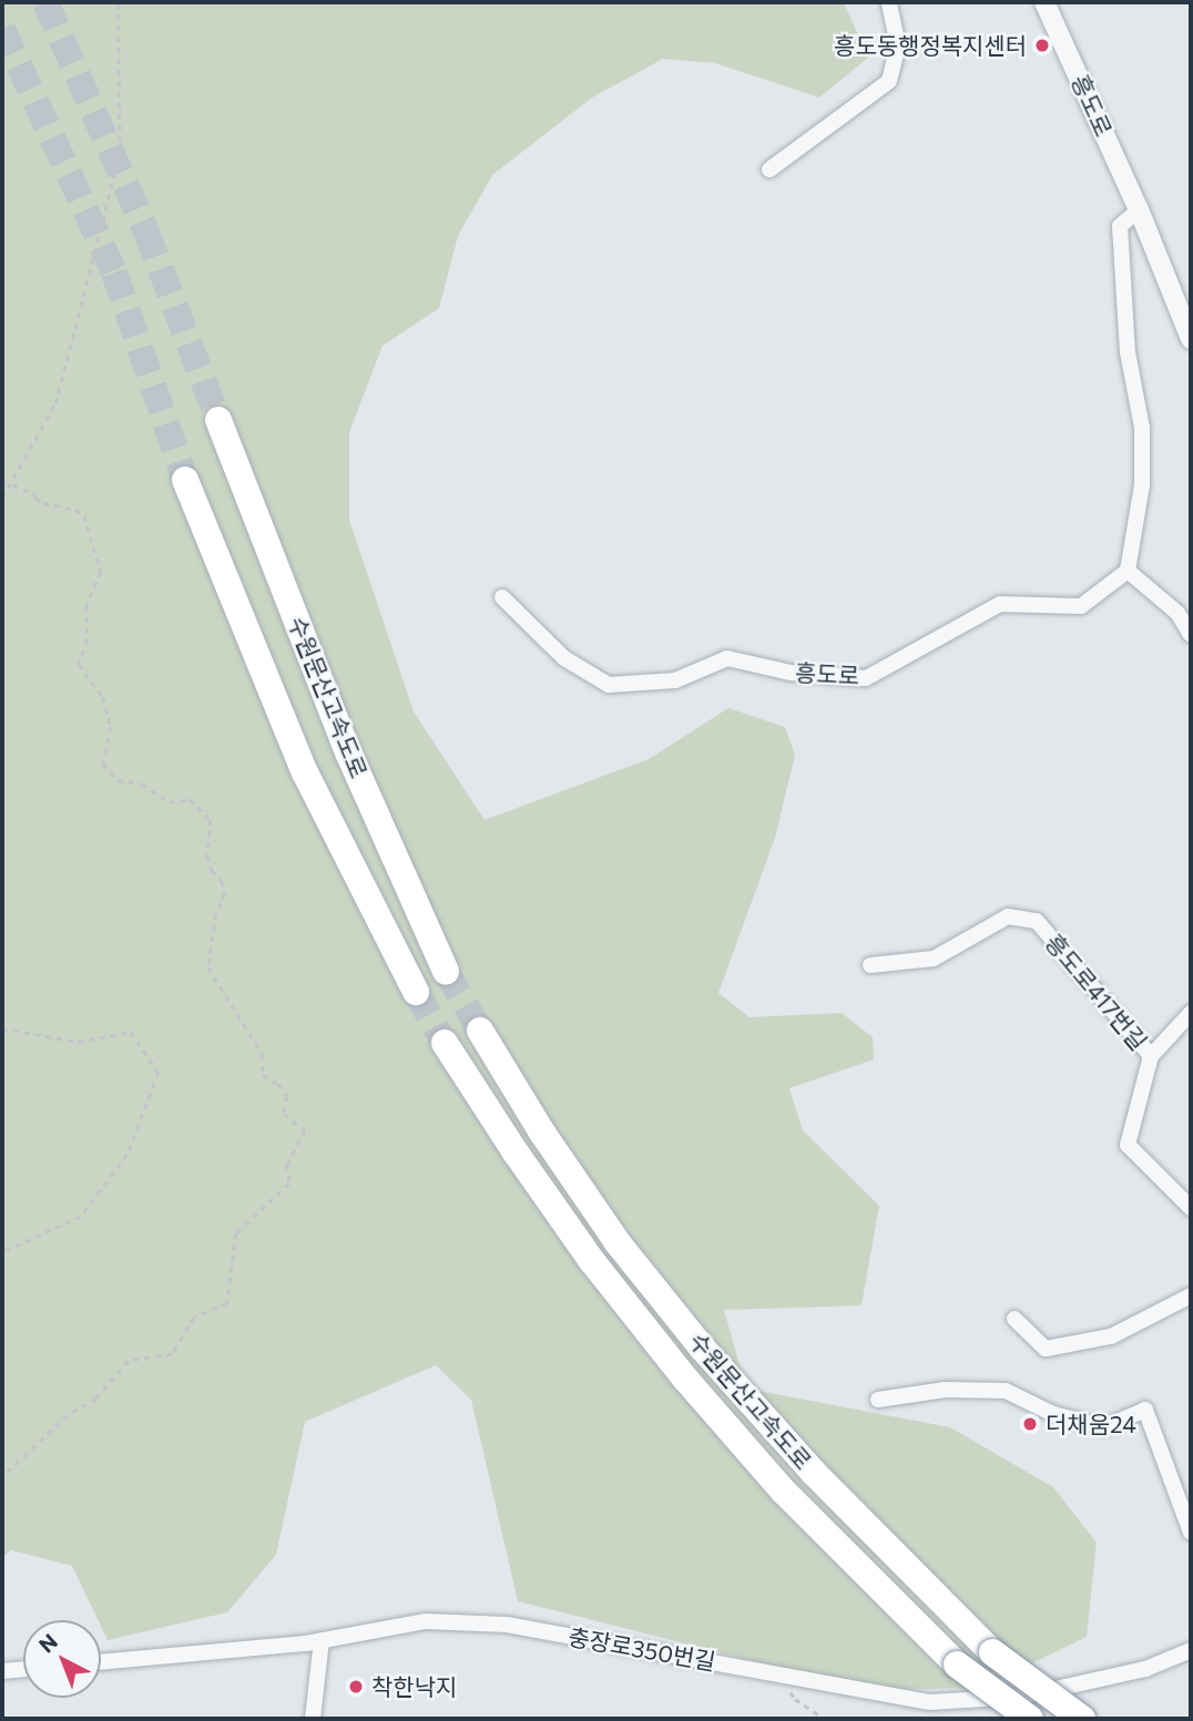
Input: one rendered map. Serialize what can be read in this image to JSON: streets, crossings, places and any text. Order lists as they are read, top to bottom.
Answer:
{
  "streets": {
    "highway": ["수원문산고속도로"],
    "street": ["흥도로", "흥도로417번길", "충장로350번길"]
  },
  "places": ["흥도동행정복지센터", "더채움24", "착한낙지"],
  "north": "top left"
}
